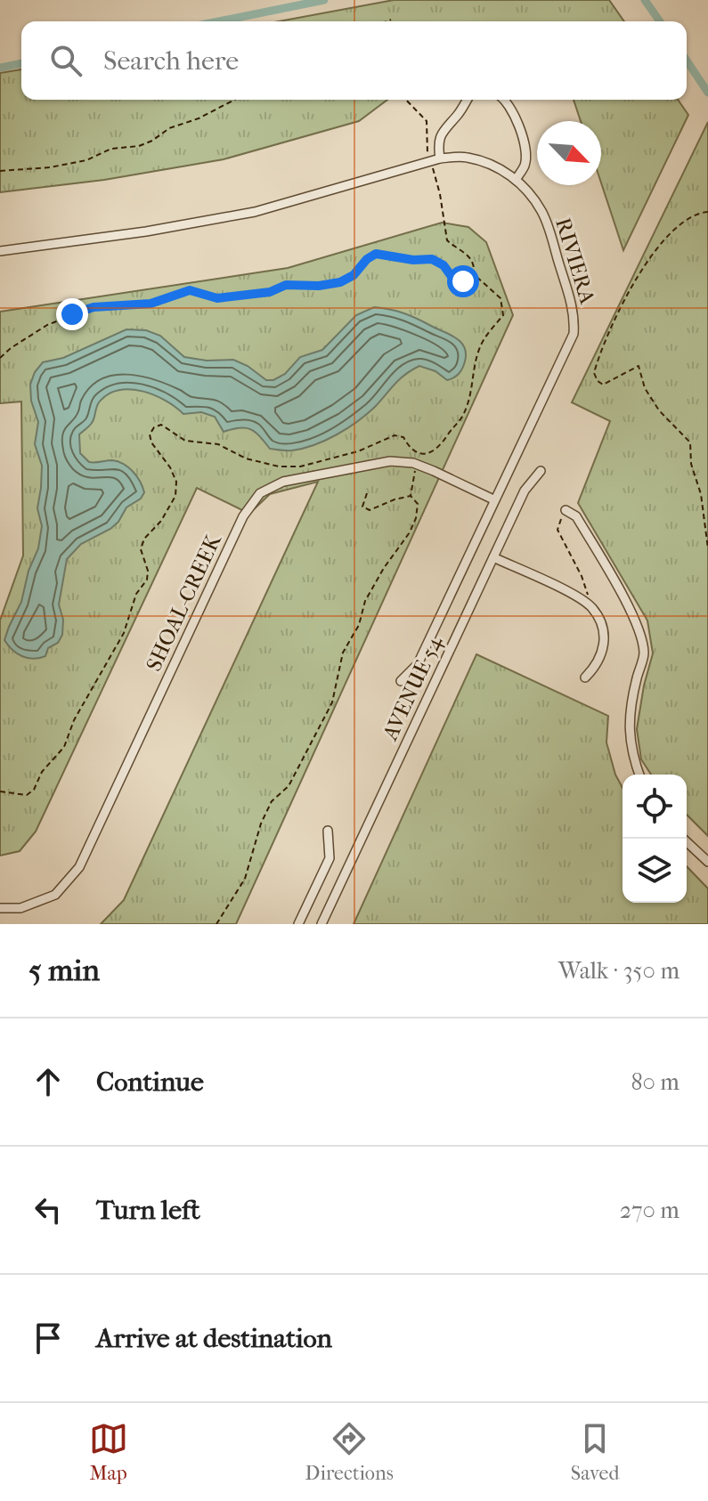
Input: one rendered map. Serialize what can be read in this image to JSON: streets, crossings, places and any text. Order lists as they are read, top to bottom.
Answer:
{
  "streets": {
    "street": ["RIVIERA", "SHOAL-CREEK", "AVENUE 54"]
  },
  "crossings": [
    ["RIVIERA", "SHOAL-CREEK"]
  ],
  "north": "bottom right",
  "page": {
    "search": "Search here",
    "heading": ["5 min", "Walk · 350 m"],
    "list": [
      ["Continue", "80 m"],
      ["Turn left", "270 m"],
      "Arrive at destination"
    ],
    "nav": ["Map", "Directions", "Saved"]
  }
}
